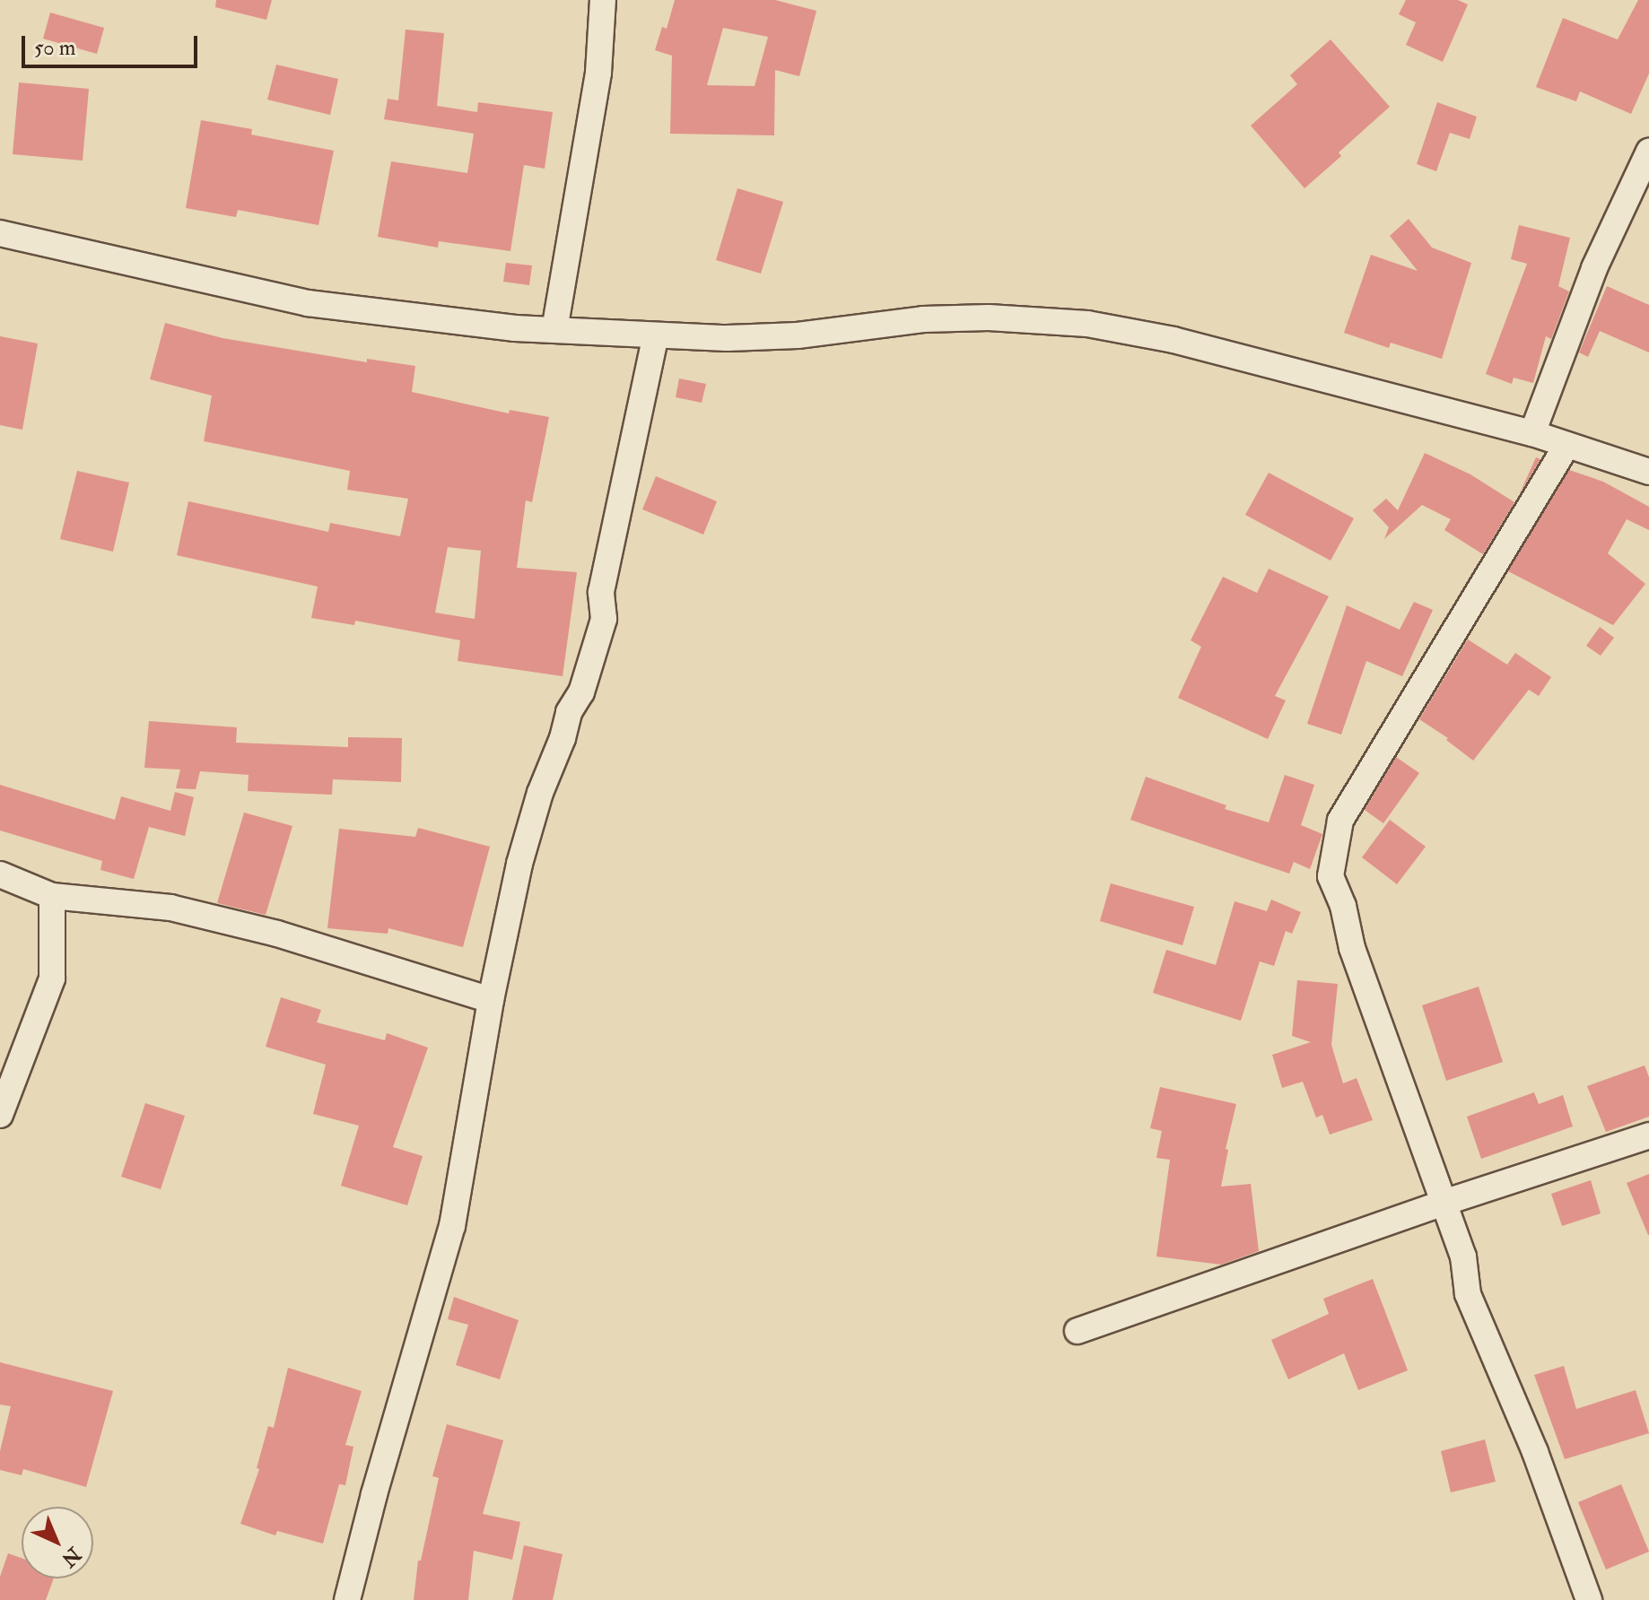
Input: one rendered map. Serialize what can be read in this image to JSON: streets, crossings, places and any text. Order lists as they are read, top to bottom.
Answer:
{
  "scale_bar": "50 m",
  "north": "bottom right"
}
